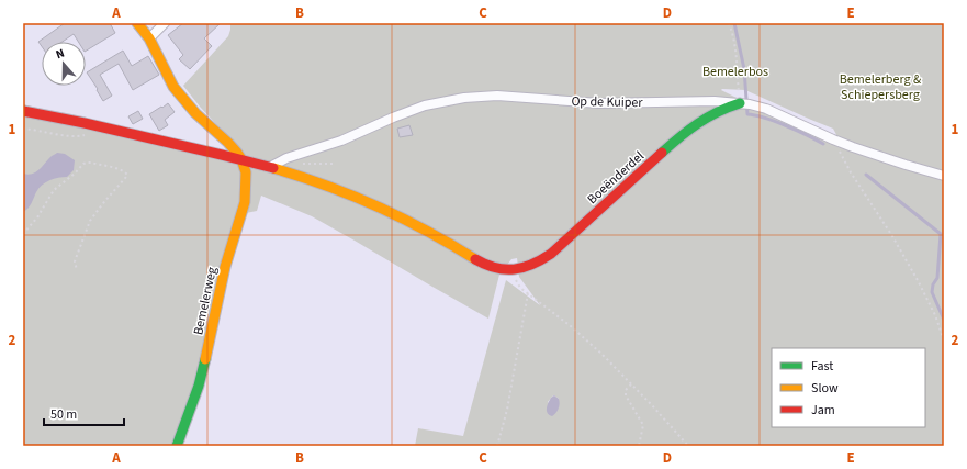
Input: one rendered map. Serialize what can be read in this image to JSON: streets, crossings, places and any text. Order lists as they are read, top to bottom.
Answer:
{
  "streets": {
    "street": ["Op de Kuiper", "Boeënderdel", "Bemelerweg"]
  },
  "crossings": [
    ["Op de Kuiper", "Boeënderdel"]
  ],
  "parks": ["Bemelerbos", "Bemelerberg & Schiepersberg"],
  "legend": ["Fast", "Slow", "Jam"],
  "scale_bar": "50 m",
  "north": "top",
  "grid": {
    "columns": [
      "A",
      "B",
      "C",
      "D",
      "E"
    ],
    "rows": ["1", "2"]
  }
}
